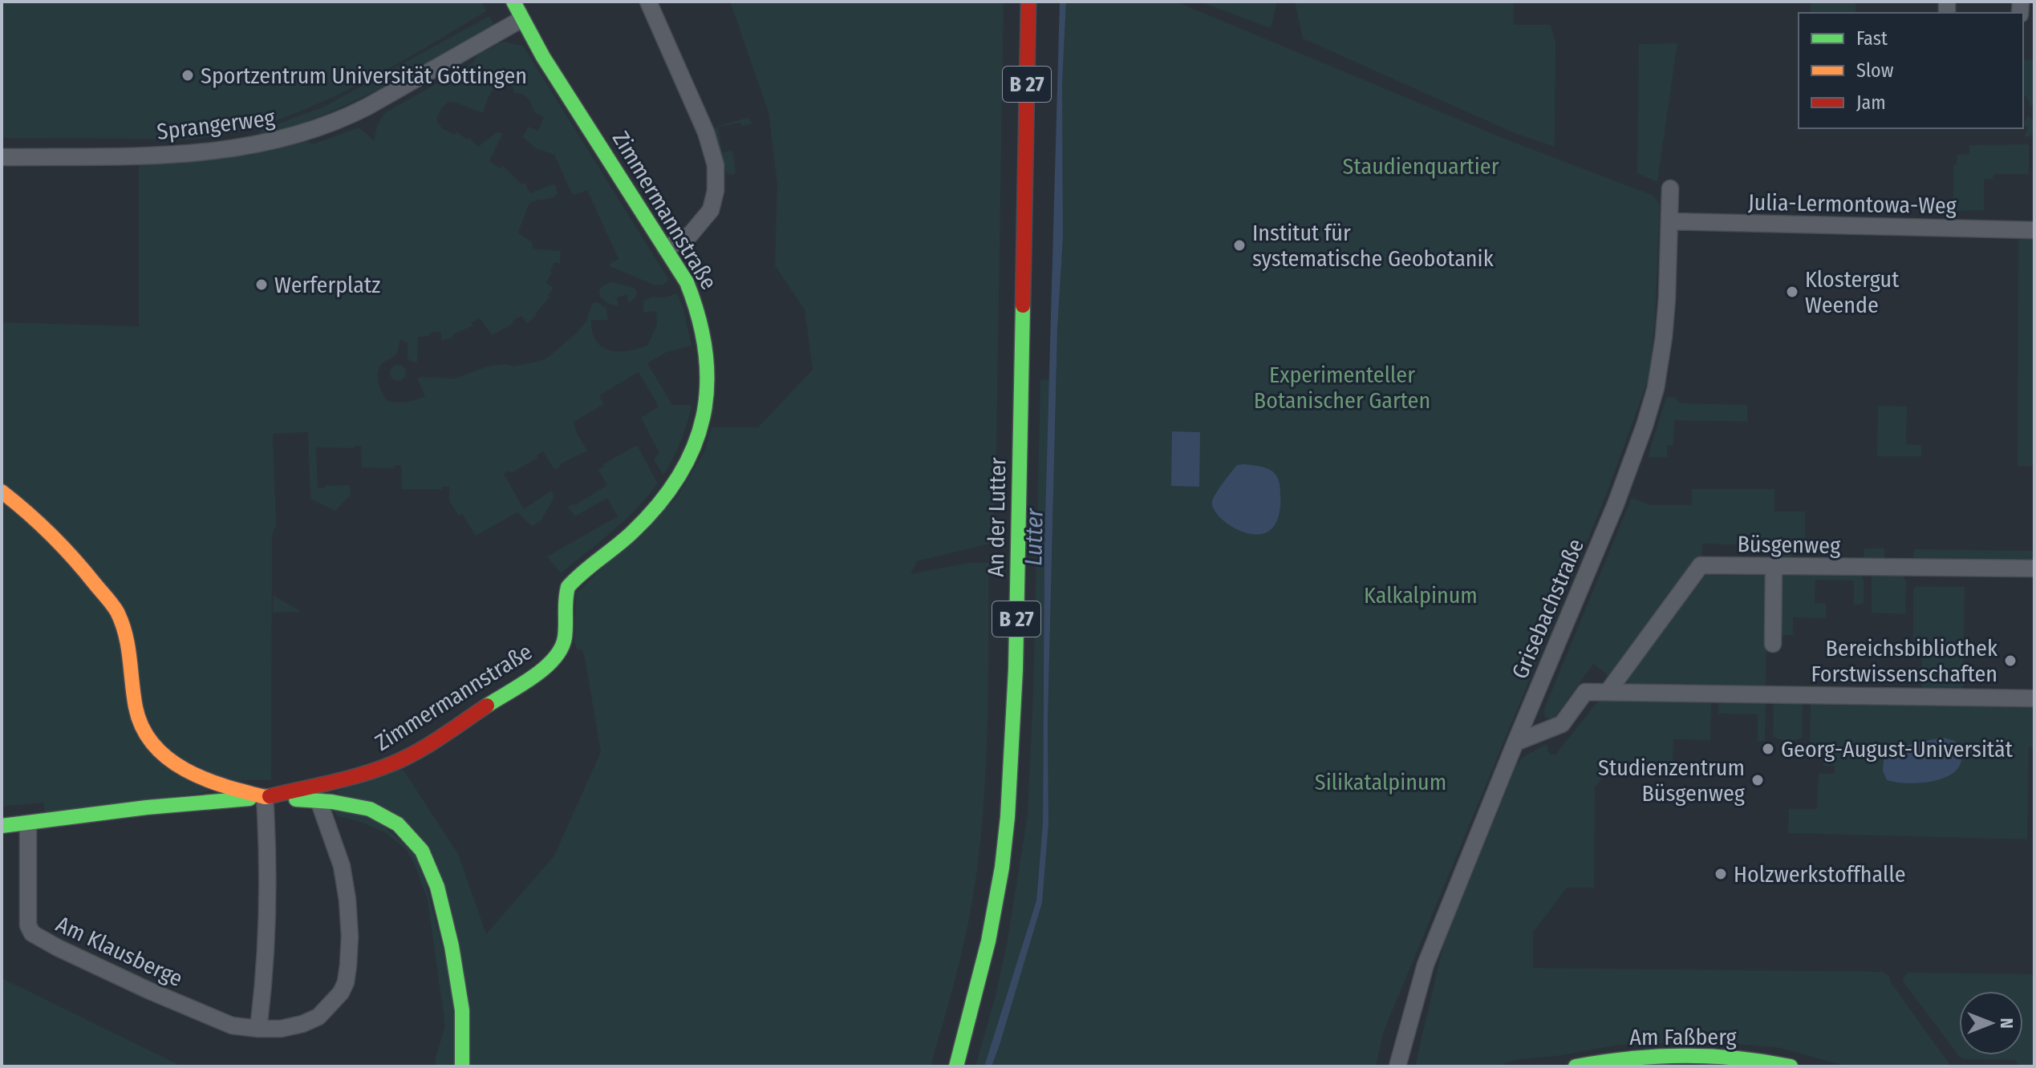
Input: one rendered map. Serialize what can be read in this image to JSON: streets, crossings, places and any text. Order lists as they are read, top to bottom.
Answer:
{
  "streets": {
    "street": [
      "B 27",
      "Sprangerweg",
      "Julia-Lermontowa-Weg",
      "Zimmermannstraße",
      "An der Lutter",
      "Büsgenweg",
      "Grisebachstraße",
      "Am Klausberge",
      "Am Faßberg"
    ]
  },
  "crossings": [
    ["Sprangerweg", "Zimmermannstraße"],
    ["Julia-Lermontowa-Weg", "Grisebachstraße"]
  ],
  "water": ["Lutter"],
  "parks": [
    "Staudienquartier",
    "Experimenteller Botanischer Garten",
    "Kalkalpinum",
    "Silikatalpinum"
  ],
  "places": [
    "Sportzentrum Universität Göttingen",
    "Institut für systematische Geobotanik",
    "Werferplatz",
    "Klostergut Weende",
    "Bereichsbibliothek Forstwissenschaften",
    "Georg-August-Universität",
    "Studienzentrum Büsgenweg",
    "Holzwerkstoffhalle"
  ],
  "legend": ["Fast", "Slow", "Jam"],
  "north": "right"
}
